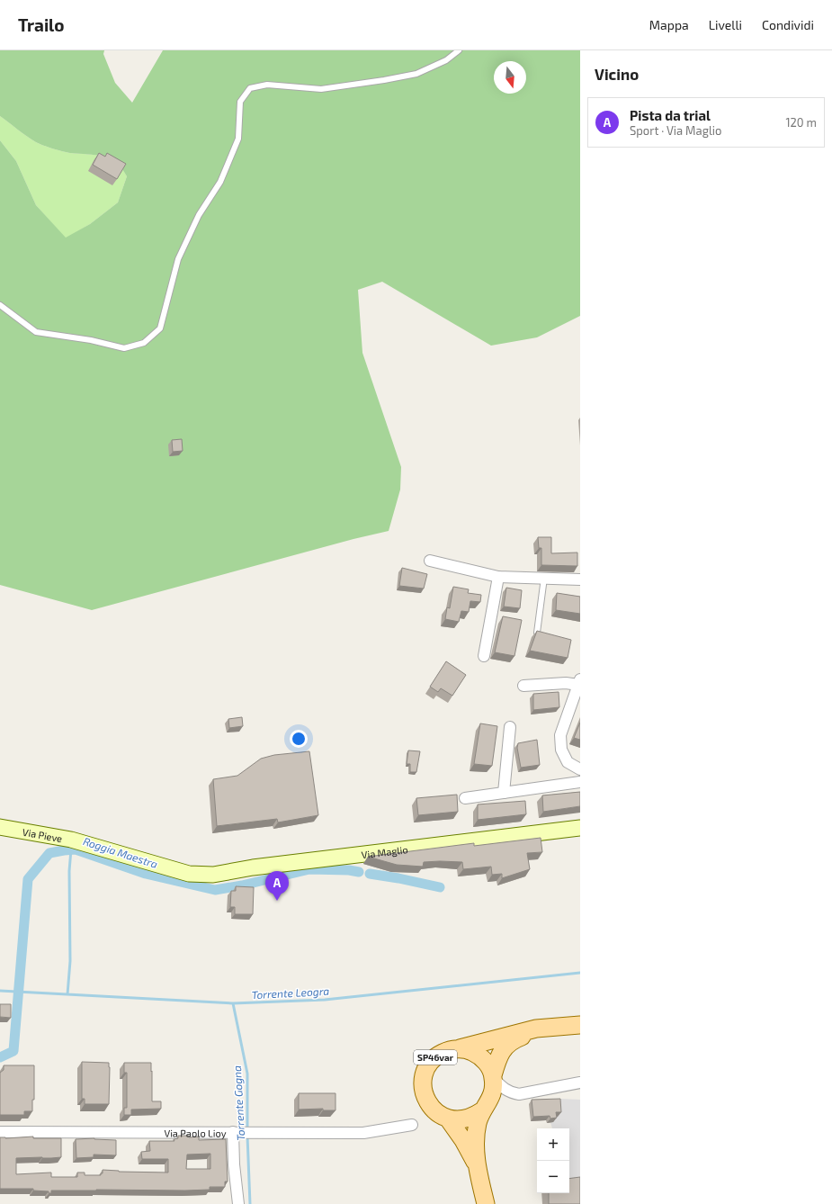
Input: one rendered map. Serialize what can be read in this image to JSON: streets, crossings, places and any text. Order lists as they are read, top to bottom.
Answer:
{
  "streets": {
    "main road": ["SP46var"],
    "street": ["Via Pieve", "Via Maglio", "Via Paolo Lioy"]
  },
  "crossings": [
    ["Via Pieve", "Via Maglio"]
  ],
  "water": ["Roggia Maestra", "Torrente Leogra", "Torrente Gogna"],
  "north": "bottom",
  "page": {
    "header": "Trailo",
    "nav": ["Mappa", "Livelli", "Condividi"],
    "heading": "Vicino",
    "list": [
      {
        "mark": "A",
        "name": "Pista da trial",
        "note": "Sport · Via Maglio",
        "value": "120 m"
      }
    ],
    "pins": "A",
    "map_buttons": ["+", "−"]
  }
}
